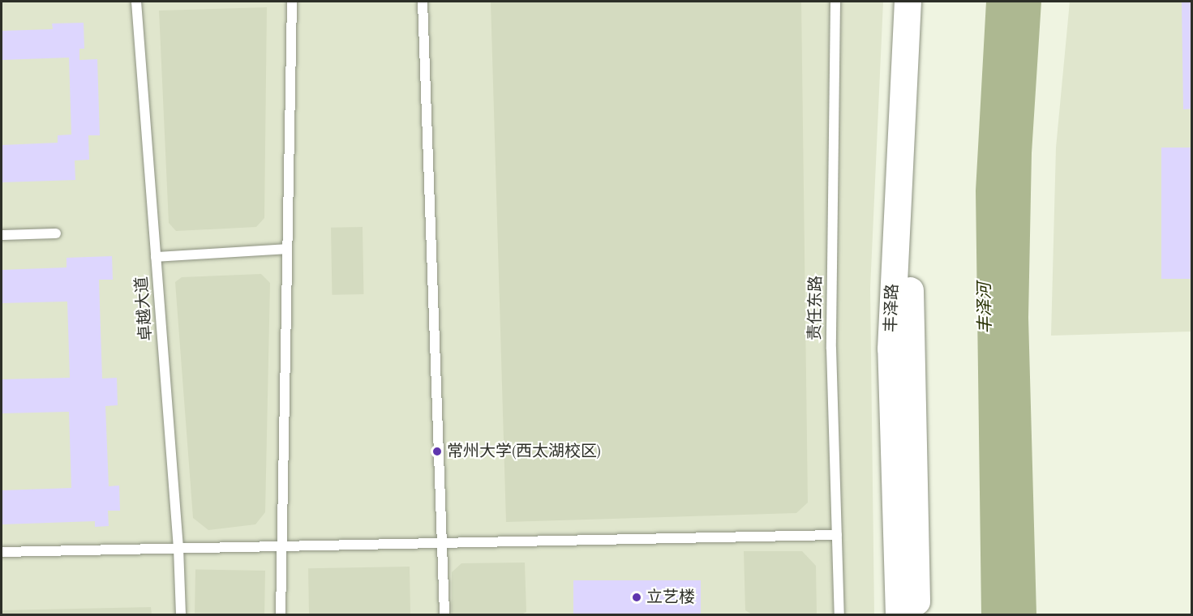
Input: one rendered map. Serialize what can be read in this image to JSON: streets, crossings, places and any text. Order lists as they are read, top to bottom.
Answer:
{
  "streets": {
    "street": ["丰泽路"],
    "lane": ["责任东路", "卓越大道"]
  },
  "water": ["丰泽河"],
  "places": ["常州大学(西太湖校区)", "立艺楼"]
}
